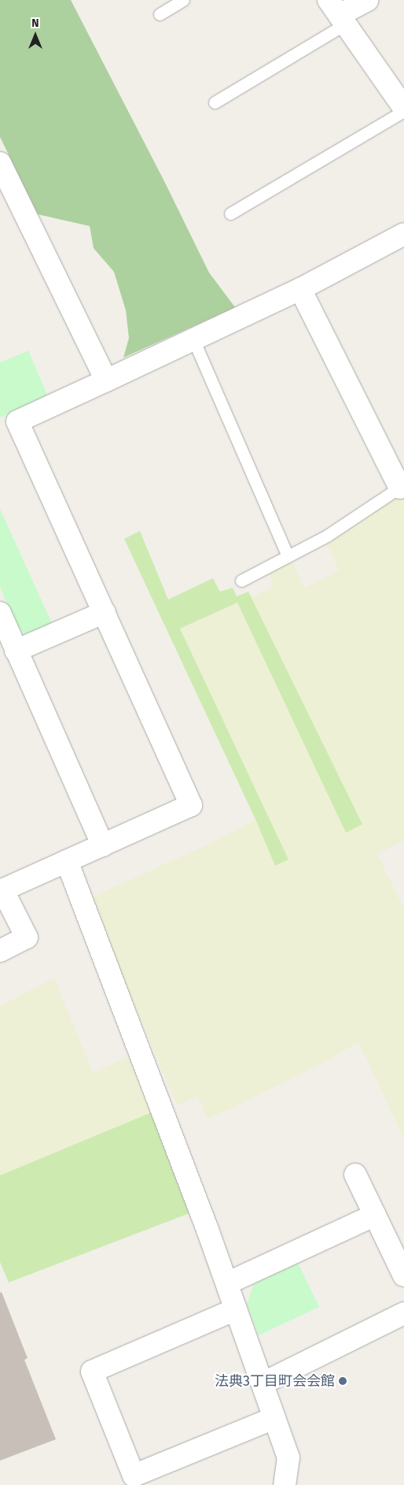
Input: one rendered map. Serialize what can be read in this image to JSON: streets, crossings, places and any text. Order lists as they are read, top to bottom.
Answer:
{
  "places": ["法典3丁目町会会館"],
  "north": "top"
}
